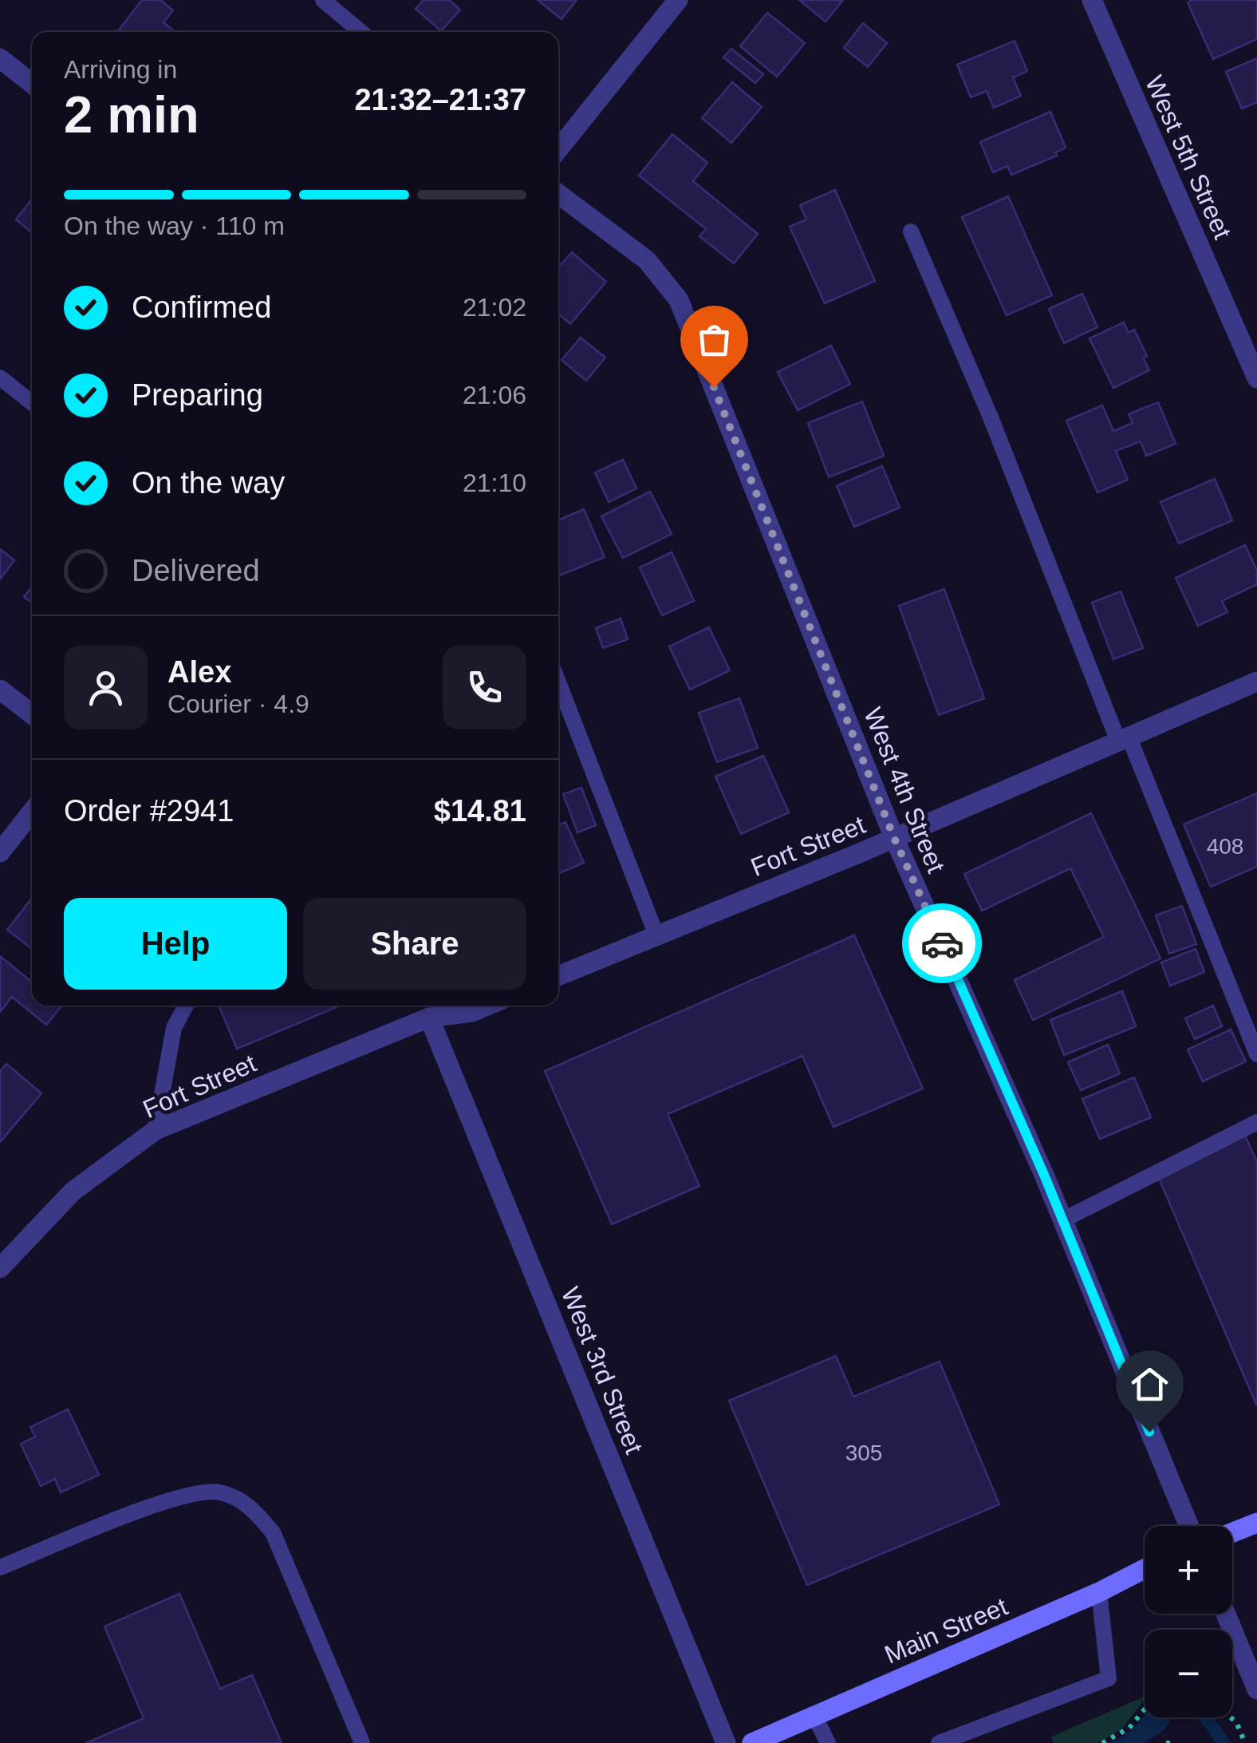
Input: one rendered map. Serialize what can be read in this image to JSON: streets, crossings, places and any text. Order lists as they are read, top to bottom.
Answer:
{
  "streets": {
    "street": [
      "West 5th Street",
      "West 4th Street",
      "Fort Street",
      "West 3rd Street",
      "Main Street"
    ]
  },
  "crossings": [
    ["West 4th Street", "Fort Street"],
    ["Fort Street", "West 3rd Street"]
  ],
  "house_numbers": ["408", "305"],
  "page": {
    "heading": ["2 min", "Arriving in", "21:32–21:37"],
    "panel": [
      "Alex",
      "Courier · 4.9",
      "Order #2941",
      "$14.81"
    ],
    "bar": "On the way · 110 m",
    "list": [
      ["Confirmed", "21:02"],
      ["Preparing", "21:06"],
      ["On the way", "21:10"],
      "Delivered"
    ],
    "buttons": ["Help", "Share"],
    "map_buttons": ["+", "−"]
  }
}
